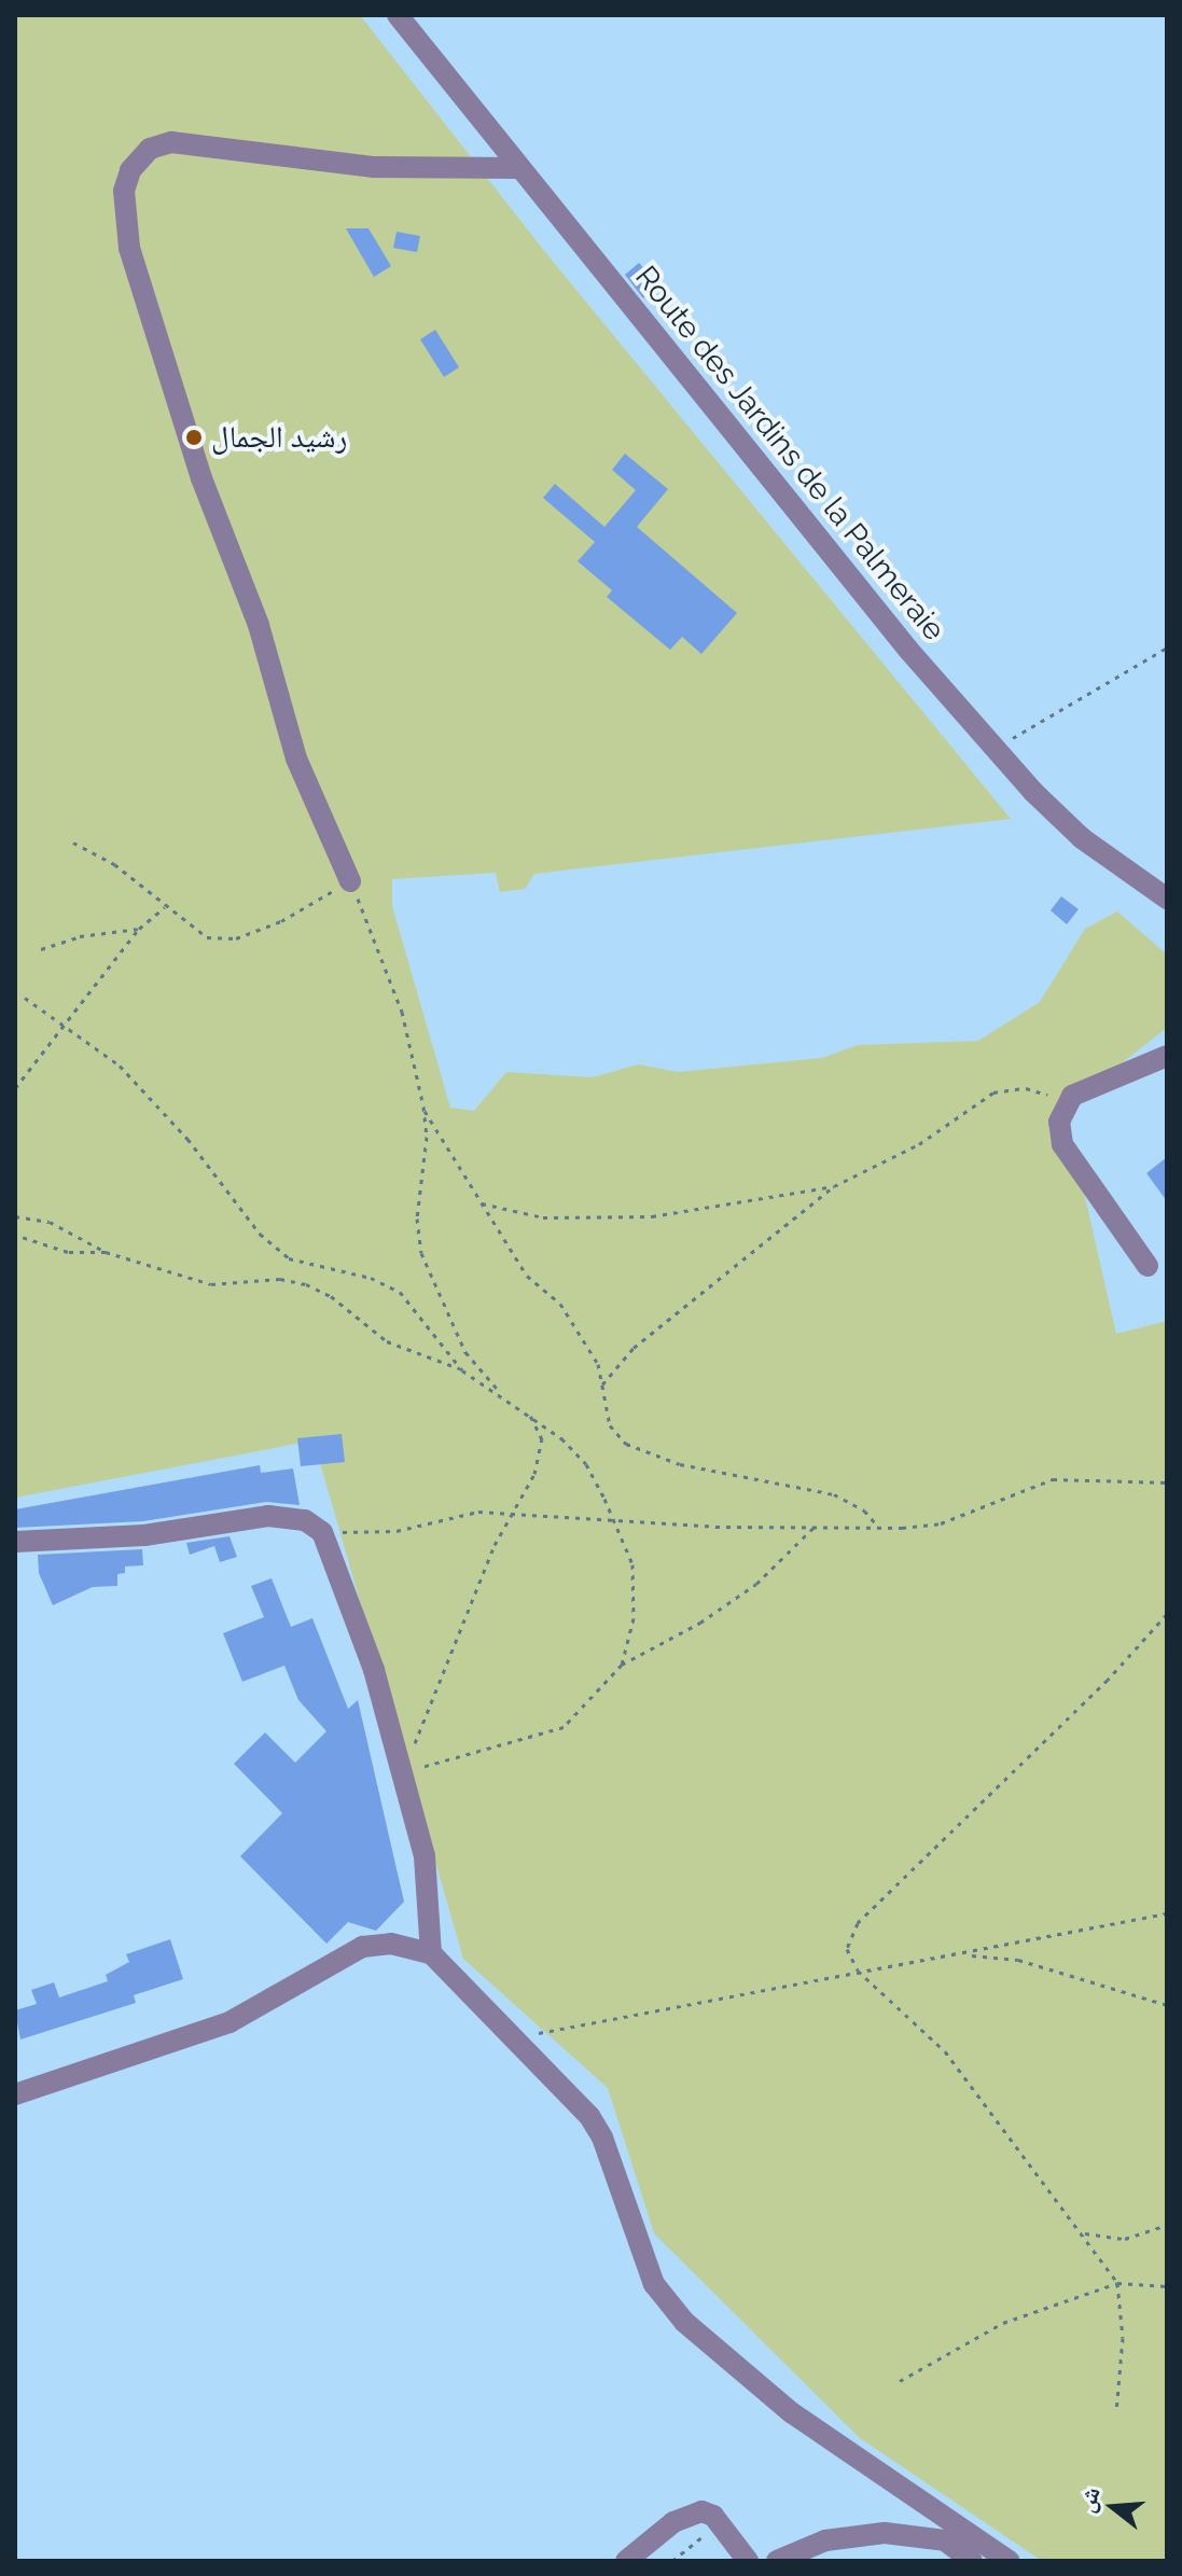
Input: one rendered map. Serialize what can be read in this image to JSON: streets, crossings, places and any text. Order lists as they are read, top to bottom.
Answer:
{
  "streets": {
    "street": ["Route des Jardins de la Palmeraie"]
  },
  "places": ["رشيد الجمال"],
  "north": "left"
}
